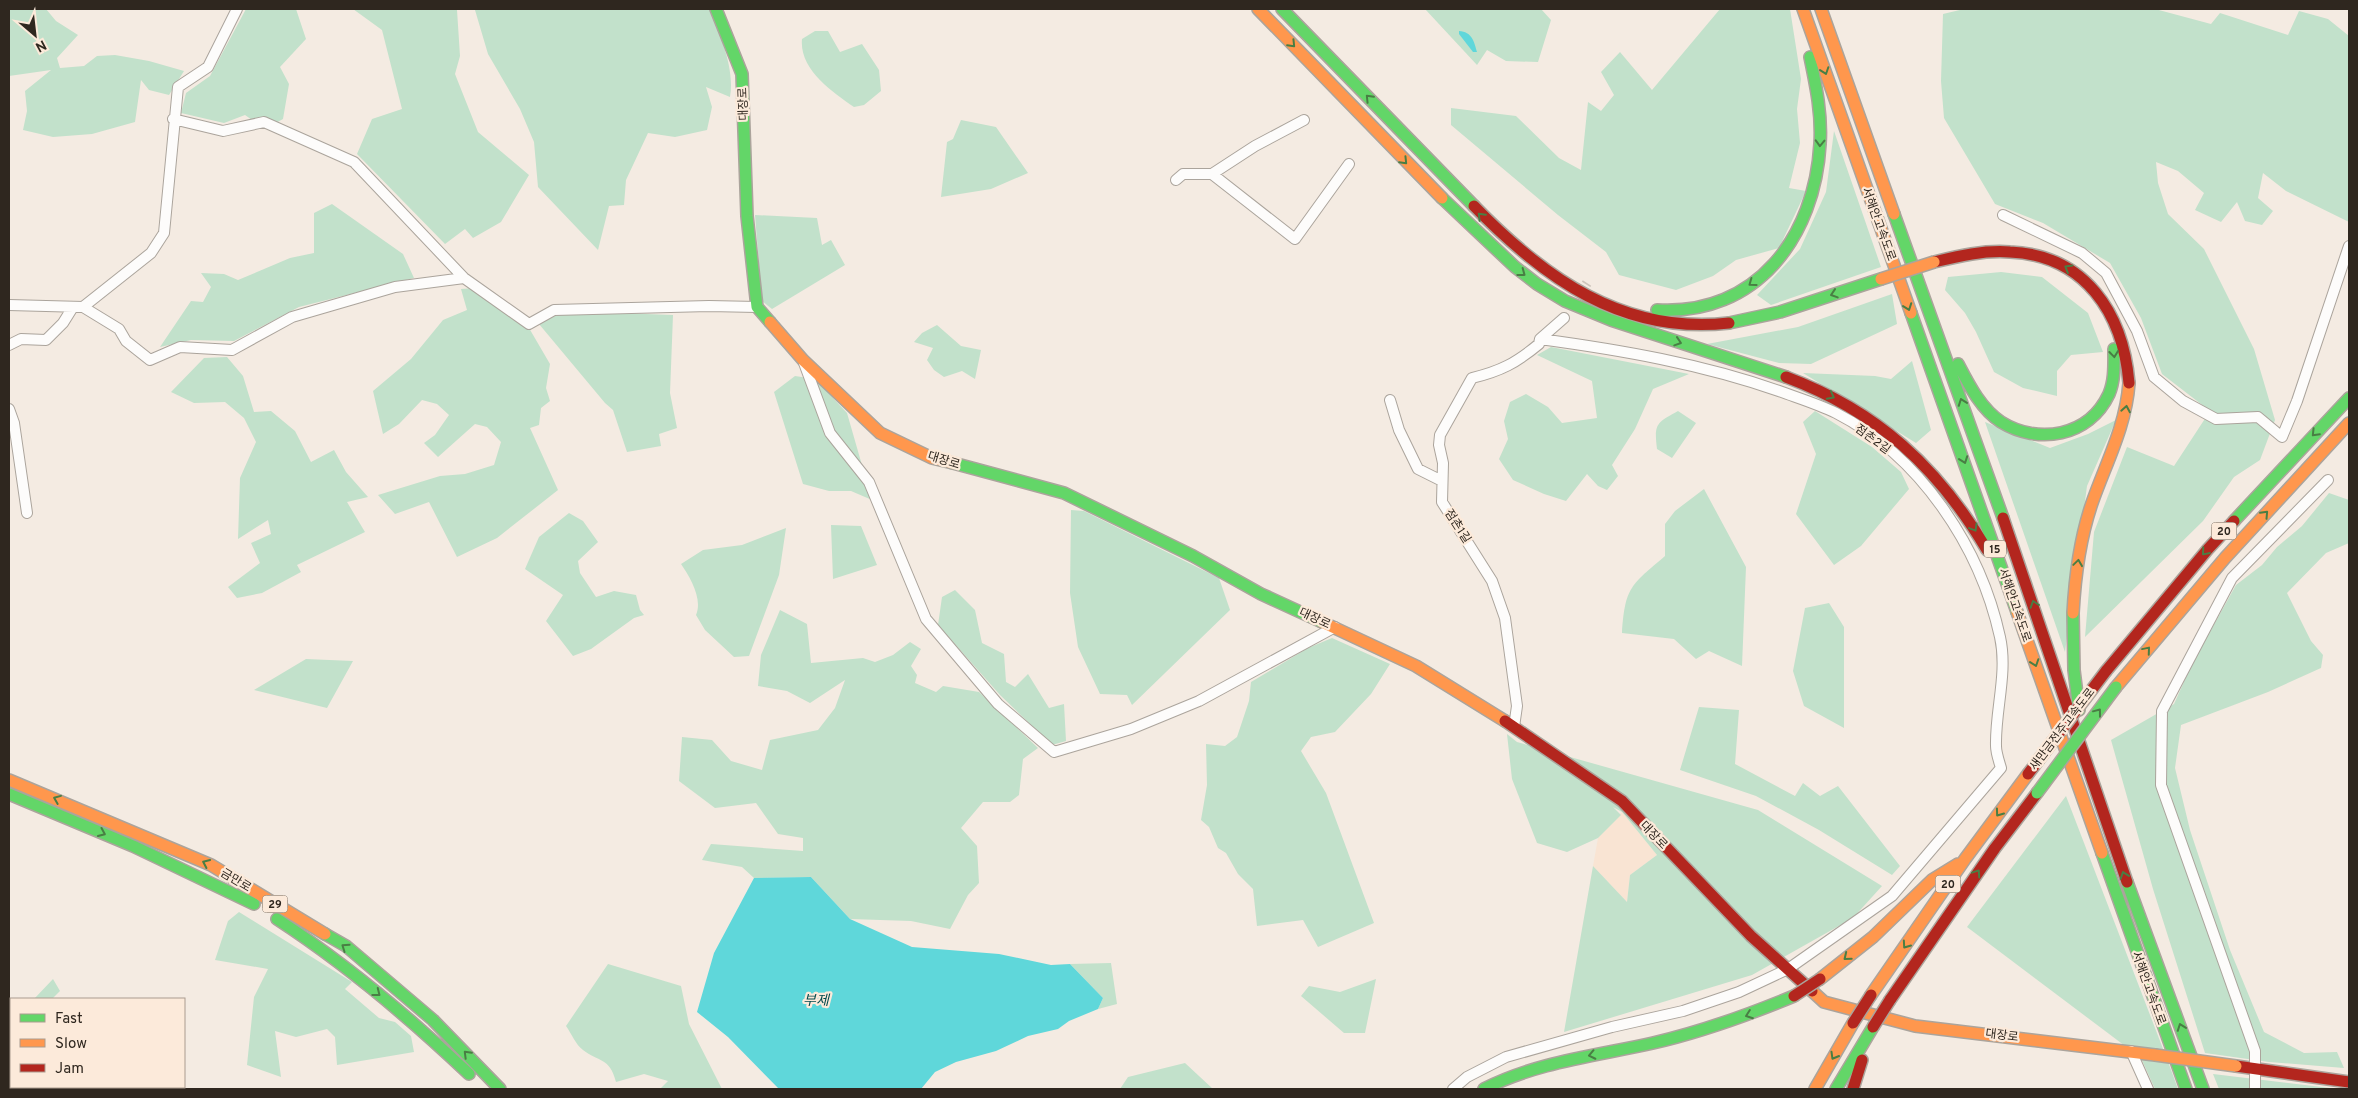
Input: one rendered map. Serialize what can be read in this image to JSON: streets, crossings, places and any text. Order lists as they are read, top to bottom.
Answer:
{
  "streets": {
    "main road": [
      "대장로",
      "서해안고속도로",
      "20",
      "15",
      "새만금전주고속도로",
      "금만로",
      "29"
    ],
    "street": ["점촌2길", "점촌1길"]
  },
  "crossings": [
    ["대장로", "점촌2길"],
    ["대장로", "점촌1길"],
    ["점촌2길", "점촌1길"]
  ],
  "water": ["부제"],
  "legend": ["Fast", "Slow", "Jam"],
  "north": "bottom right"
}
